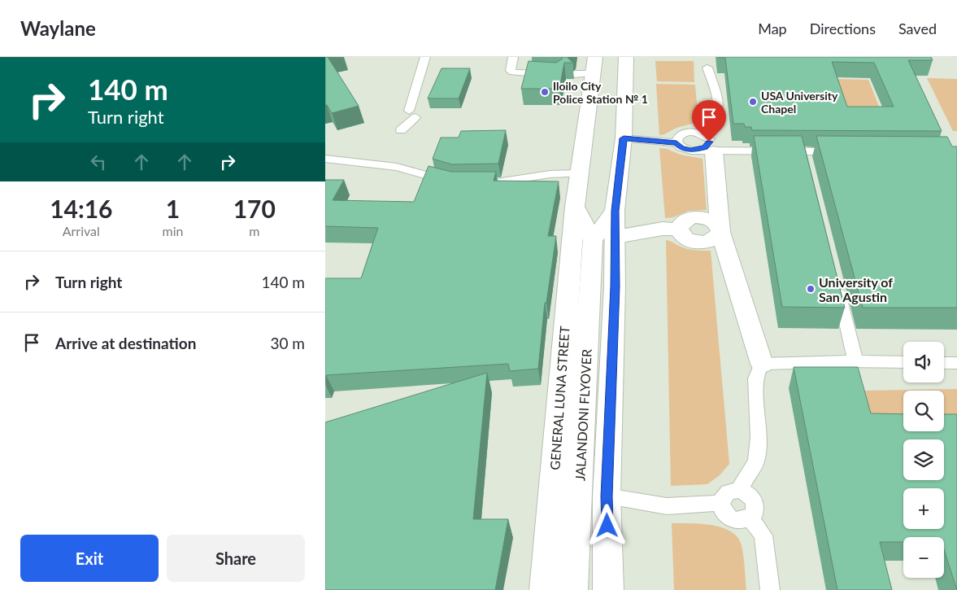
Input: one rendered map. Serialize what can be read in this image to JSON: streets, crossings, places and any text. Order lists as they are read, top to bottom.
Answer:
{
  "streets": {
    "main road": ["GENERAL LUNA STREET", "JALANDONI FLYOVER"]
  },
  "places": ["Iloilo City Police Station № 1", "USA University Chapel", "University of San Agustin"],
  "page": {
    "header": "Waylane",
    "nav": ["Map", "Directions", "Saved"],
    "turn": ["140 m", "Turn right"],
    "eta": [
      "14:16",
      "Arrival",
      "1",
      "min",
      "170",
      "m"
    ],
    "list": [
      {
        "name": "Turn right",
        "value": "140 m"
      },
      {
        "name": "Arrive at destination",
        "value": "30 m"
      }
    ],
    "map_buttons": ["+", "−"],
    "buttons": ["Exit", "Share"]
  }
}
